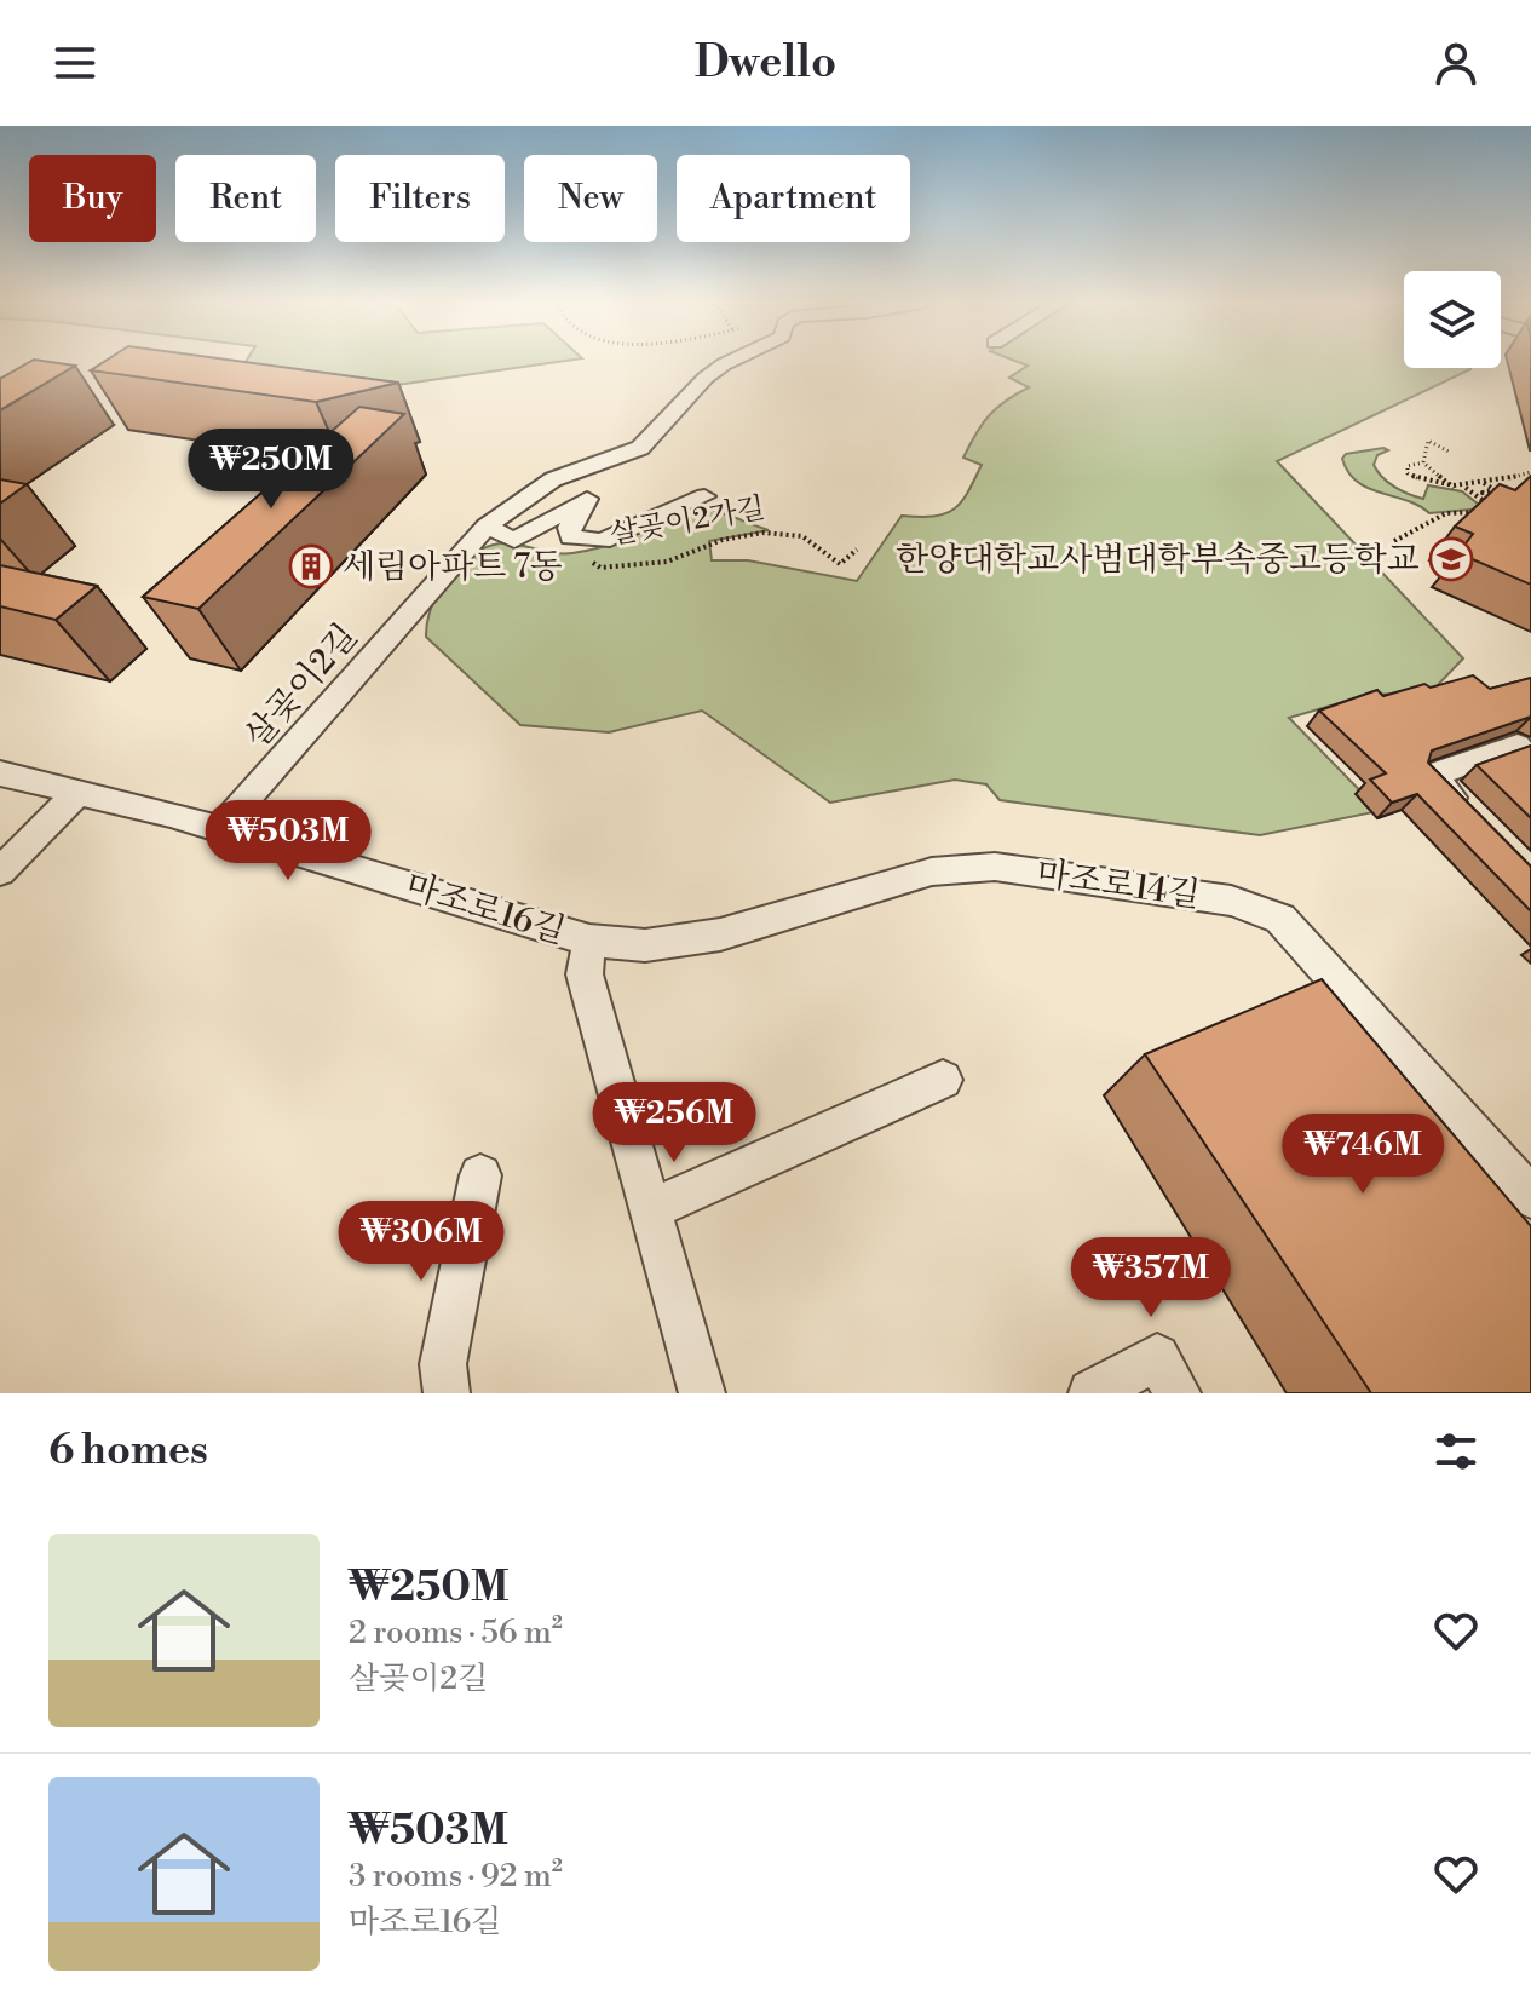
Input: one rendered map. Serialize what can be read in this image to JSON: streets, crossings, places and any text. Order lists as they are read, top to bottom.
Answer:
{
  "streets": {
    "street": [
      "살곶이2가길",
      "살곶이2길",
      "마조로14길",
      "마조로16길"
    ]
  },
  "crossings": [
    ["살곶이2가길", "살곶이2길"],
    ["살곶이2길", "마조로16길"],
    ["마조로14길", "마조로16길"]
  ],
  "places": {
    "school or university": ["한양대학교사범대학부속중고등학교"],
    "building": ["세림아파트 7동"]
  },
  "page": {
    "header": "Dwello",
    "chip": [
      "Buy",
      "Rent",
      "Filters",
      "New",
      "Apartment"
    ],
    "price": [
      "₩250M",
      "₩503M",
      "₩256M",
      "₩746M",
      "₩306M",
      "₩357M"
    ],
    "heading": "6 homes",
    "list": [
      {
        "name": "₩250M",
        "note": "2 rooms · 56 m² · 살곶이2길"
      },
      {
        "name": "₩503M",
        "note": "3 rooms · 92 m² · 마조로16길"
      }
    ]
  }
}
